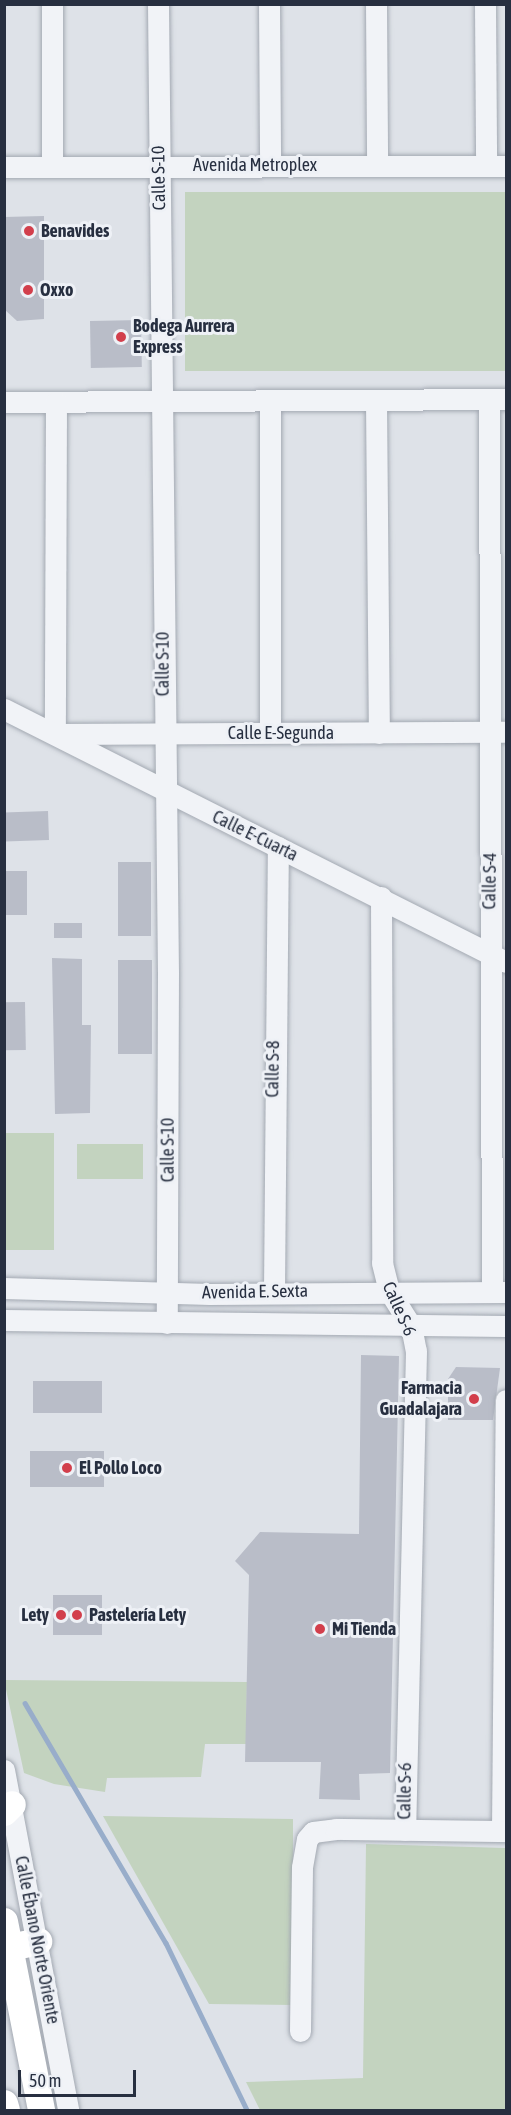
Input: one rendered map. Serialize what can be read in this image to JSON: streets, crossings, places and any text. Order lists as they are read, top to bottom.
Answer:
{
  "streets": {
    "street": [
      "Avenida Metroplex",
      "Calle S-10",
      "Calle E-Segunda",
      "Calle E-Cuarta",
      "Calle S-4",
      "Calle S-8",
      "Avenida E. Sexta",
      "Calle S-6",
      "Calle Ébano Norte Oriente"
    ]
  },
  "crossings": [
    ["Avenida Metroplex", "Calle S-10"],
    ["Calle S-10", "Calle E-Segunda"],
    ["Calle S-10", "Calle E-Cuarta"],
    ["Calle S-10", "Avenida E. Sexta"],
    ["Calle E-Segunda", "Calle E-Cuarta"],
    ["Calle E-Segunda", "Calle S-4"],
    ["Calle E-Cuarta", "Calle S-4"],
    ["Calle E-Cuarta", "Calle S-8"],
    ["Calle E-Cuarta", "Calle S-6"],
    ["Calle S-4", "Avenida E. Sexta"],
    ["Calle S-8", "Avenida E. Sexta"],
    ["Avenida E. Sexta", "Calle S-6"]
  ],
  "places": [
    "Benavides",
    "Oxxo",
    "Bodega Aurrera Express",
    "Farmacia Guadalajara",
    "El Pollo Loco",
    "Lety",
    "Pastelería Lety",
    "Mi Tienda"
  ],
  "scale_bar": "50 m"
}
